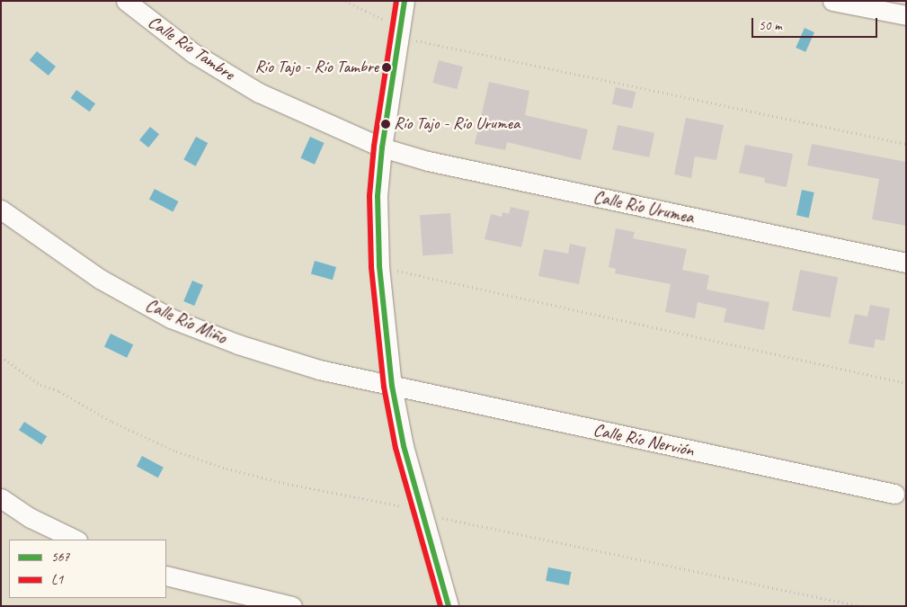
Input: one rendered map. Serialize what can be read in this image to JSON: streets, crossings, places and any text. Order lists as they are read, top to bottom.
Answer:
{
  "streets": {
    "street": [
      "Calle Río Tambre",
      "Calle Río Urumea",
      "Calle Río Miño",
      "Calle Río Nervión"
    ]
  },
  "crossings": [
    ["Calle Río Tambre", "Calle Río Urumea"],
    ["Calle Río Miño", "Calle Río Nervión"]
  ],
  "places": ["Río Tajo - Río Tambre", "Río Tajo - Río Urumea"],
  "lines": ["transit line 567", "transit line L1"],
  "legend": ["567", "L1"],
  "scale_bar": "50 m"
}
